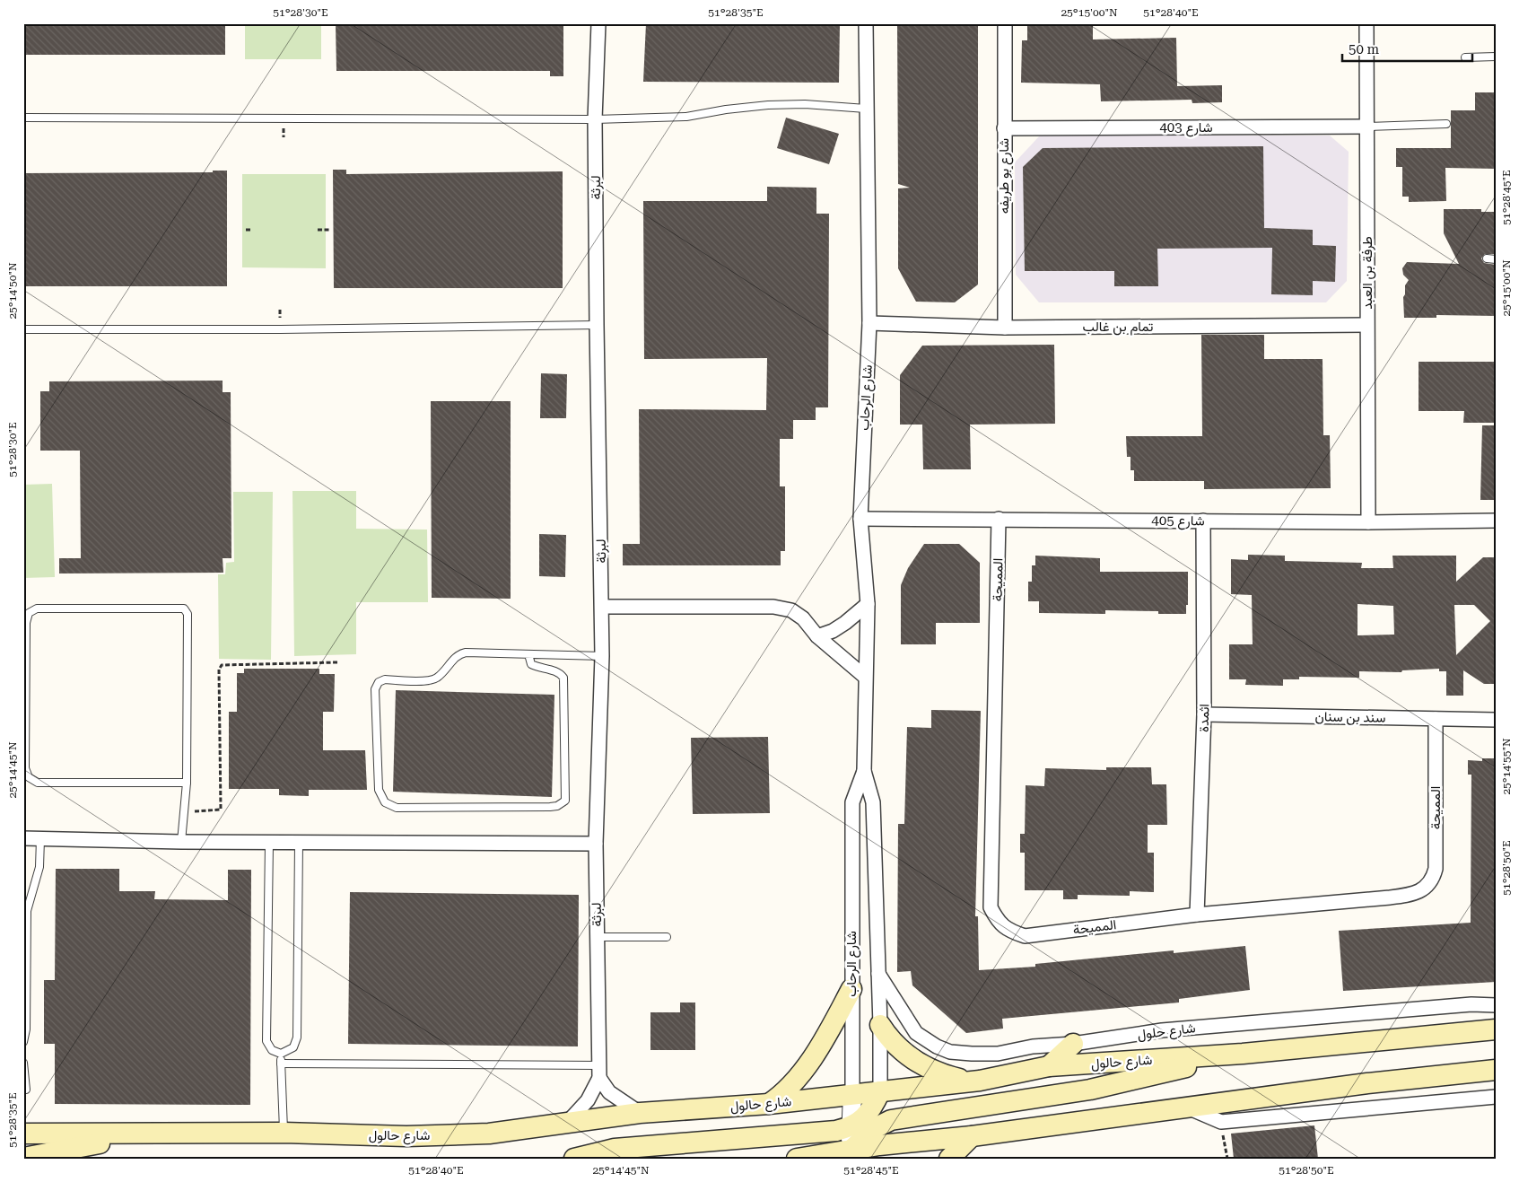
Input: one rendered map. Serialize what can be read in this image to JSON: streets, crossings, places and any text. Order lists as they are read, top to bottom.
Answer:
{
  "streets": {
    "main road": ["شارع حالول"],
    "street": [
      "شارع 403",
      "شارع بو طريفه",
      "لبرثة",
      "طرفة بن العبد",
      "تمام بن غالب",
      "شارع الرحاب",
      "شارع 405",
      "المميحة",
      "سند بن سنان",
      "اثمدة",
      "شارع حلول"
    ]
  },
  "crossings": [
    ["شارع 403", "شارع بو طريفه"],
    ["شارع 403", "طرفة بن العبد"],
    ["شارع بو طريفه", "تمام بن غالب"],
    ["لبرثة", "شارع حالول"],
    ["طرفة بن العبد", "تمام بن غالب"],
    ["طرفة بن العبد", "شارع 405"],
    ["تمام بن غالب", "شارع الرحاب"],
    ["شارع الرحاب", "شارع 405"],
    ["شارع الرحاب", "شارع حلول"],
    ["شارع الرحاب", "شارع حالول"],
    ["شارع 405", "المميحة"],
    ["شارع 405", "اثمدة"],
    ["المميحة", "سند بن سنان"],
    ["المميحة", "اثمدة"],
    ["سند بن سنان", "اثمدة"]
  ],
  "scale_bar": "50 m",
  "coordinates": [
    "51°28'30\"E",
    "51°28'35\"E",
    "25°15'00\"N",
    "51°28'40\"E",
    "51°28'45\"E",
    "25°14'50\"N",
    "25°14'55\"N",
    "25°14'45\"N",
    "51°28'50\"E"
  ]
}
